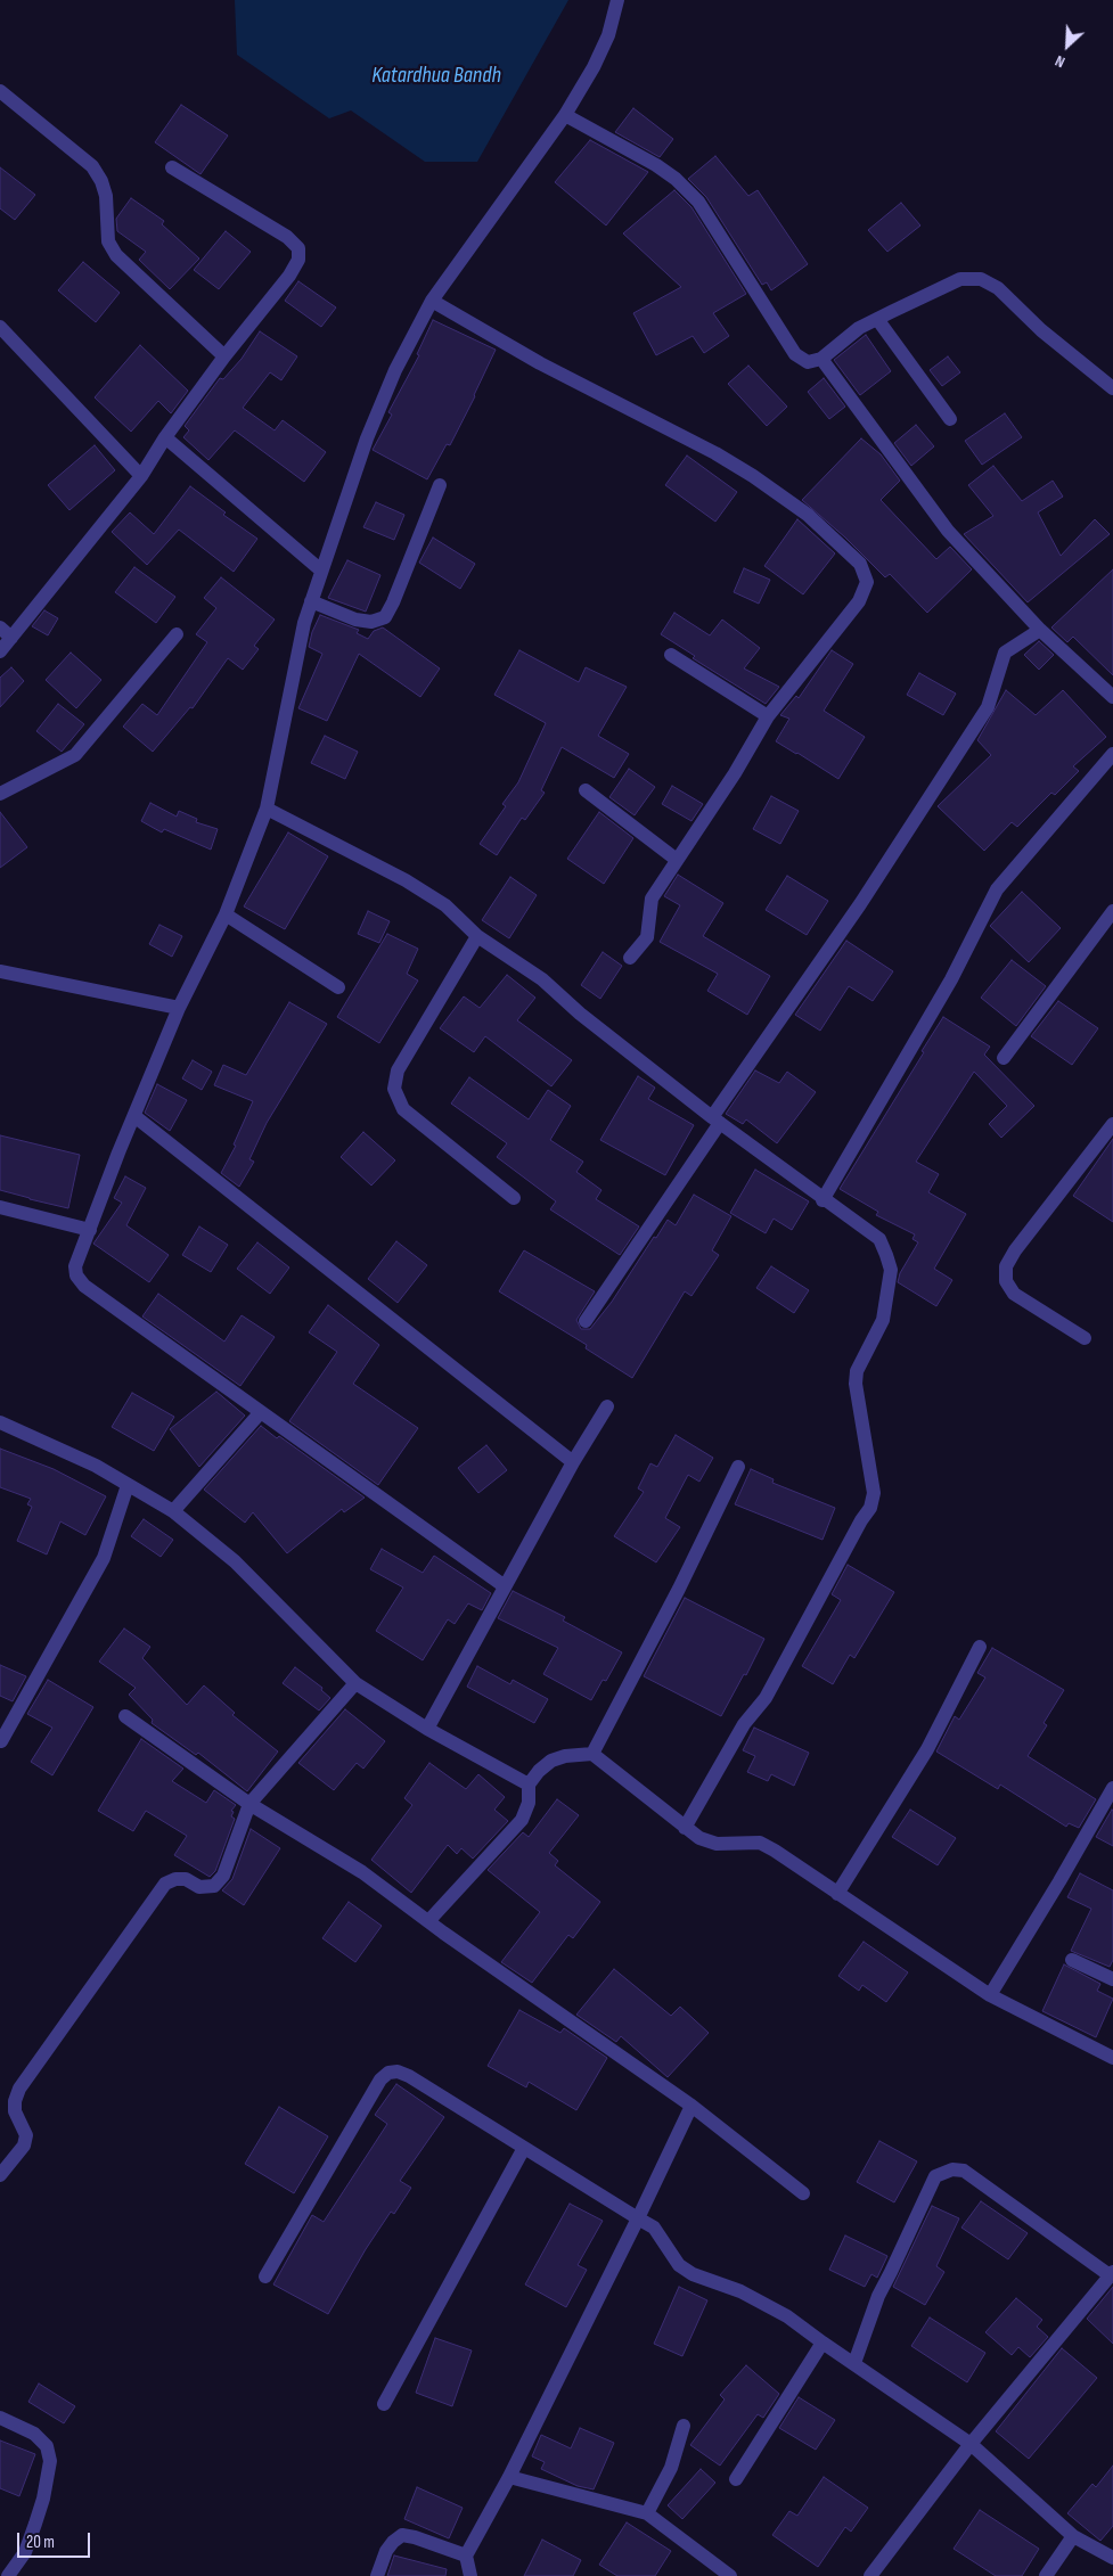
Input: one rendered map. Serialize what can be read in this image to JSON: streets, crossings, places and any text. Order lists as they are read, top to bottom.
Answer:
{
  "water": ["Katardhua Bandh"],
  "scale_bar": "20 m",
  "north": "bottom left"
}
